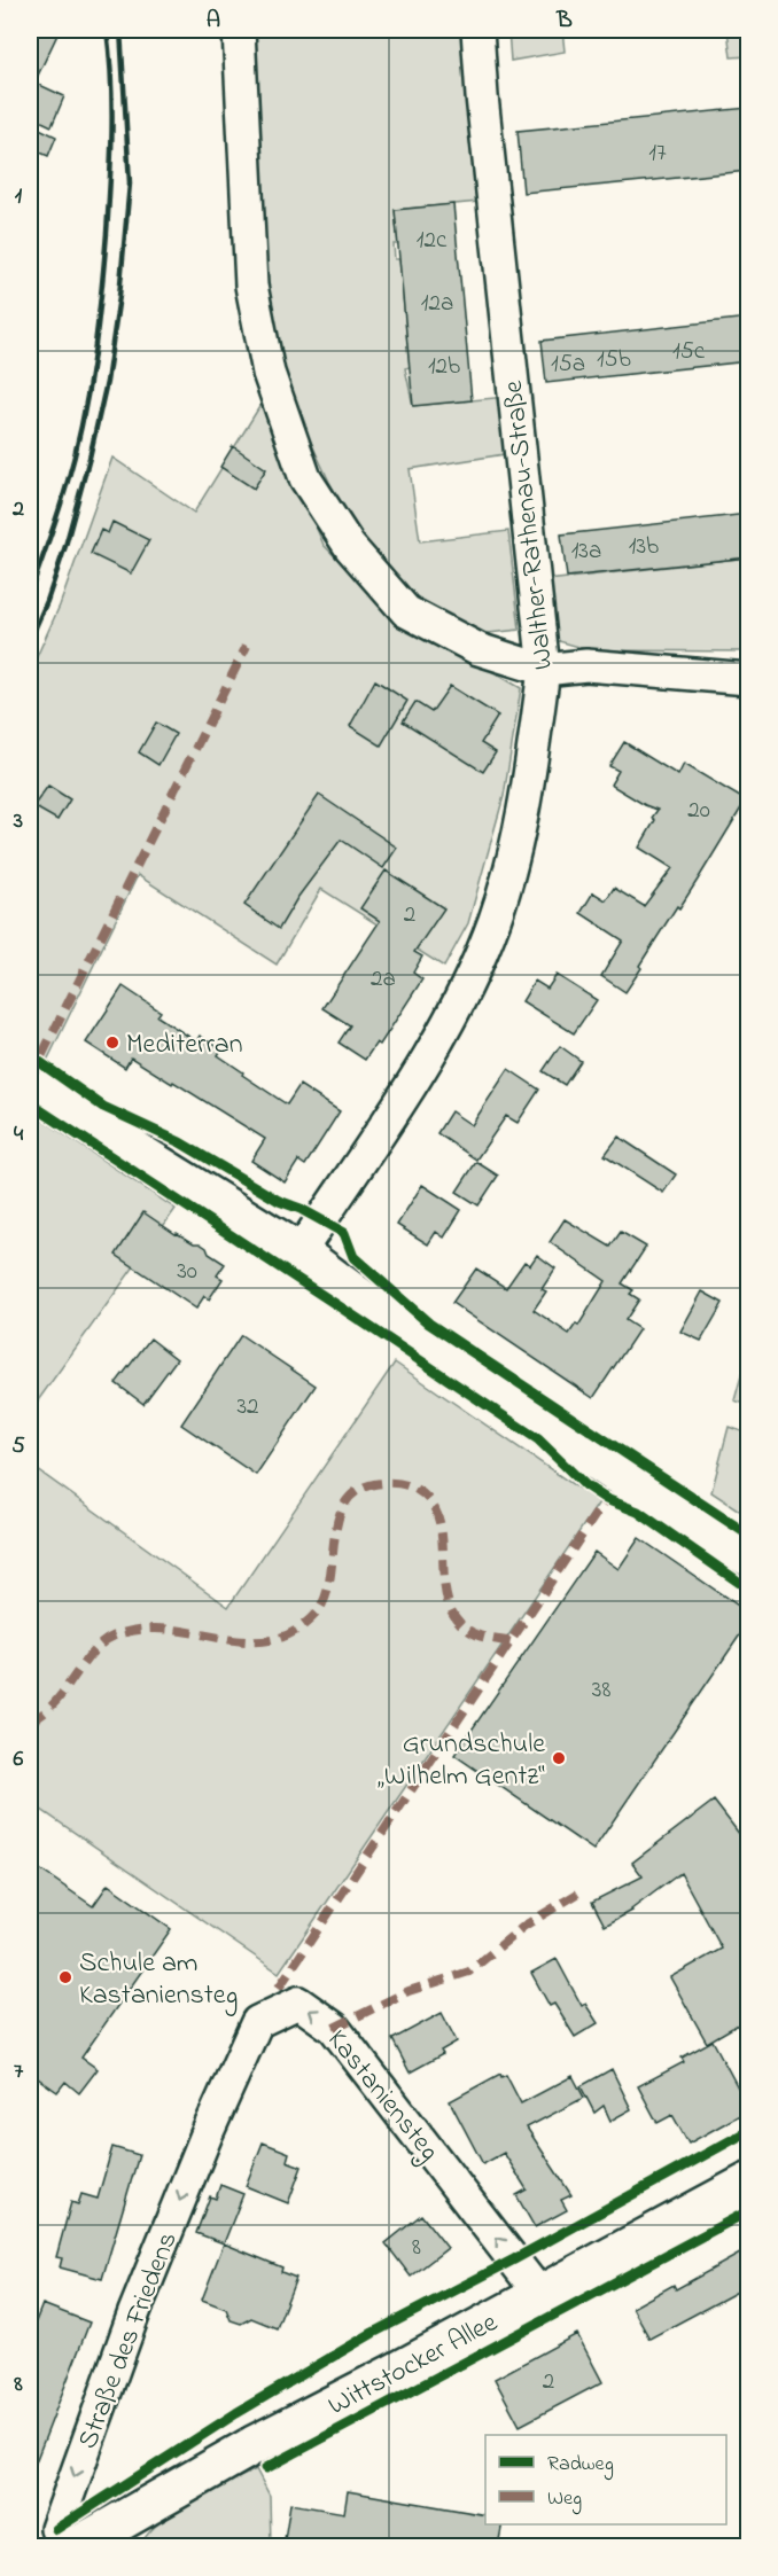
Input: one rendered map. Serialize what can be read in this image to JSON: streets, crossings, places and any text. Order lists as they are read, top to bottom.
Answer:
{
  "streets": {
    "main road": ["Wittstocker Allee"],
    "street": ["Walther-Rathenau-Straße", "Kastaniensteg", "Straße des Friedens"]
  },
  "crossings": [
    ["Kastaniensteg", "Straße des Friedens"],
    ["Kastaniensteg", "Wittstocker Allee"]
  ],
  "one_way": ["Straße des Friedens"],
  "places": ["Mediterran", "Grundschule „Wilhelm Gentz“", "Schule am Kastaniensteg"],
  "house_numbers": [
    "17",
    "12c",
    "12a",
    "15c",
    "15b",
    "15a",
    "12b",
    "13b",
    "13a",
    "20",
    "2",
    "2a",
    "30",
    "32",
    "38",
    "8",
    "2"
  ],
  "legend": ["Radweg", "Weg"],
  "grid": {
    "columns": ["A", "B"],
    "rows": [
      "1",
      "2",
      "3",
      "4",
      "5",
      "6",
      "7",
      "8"
    ]
  }
}
